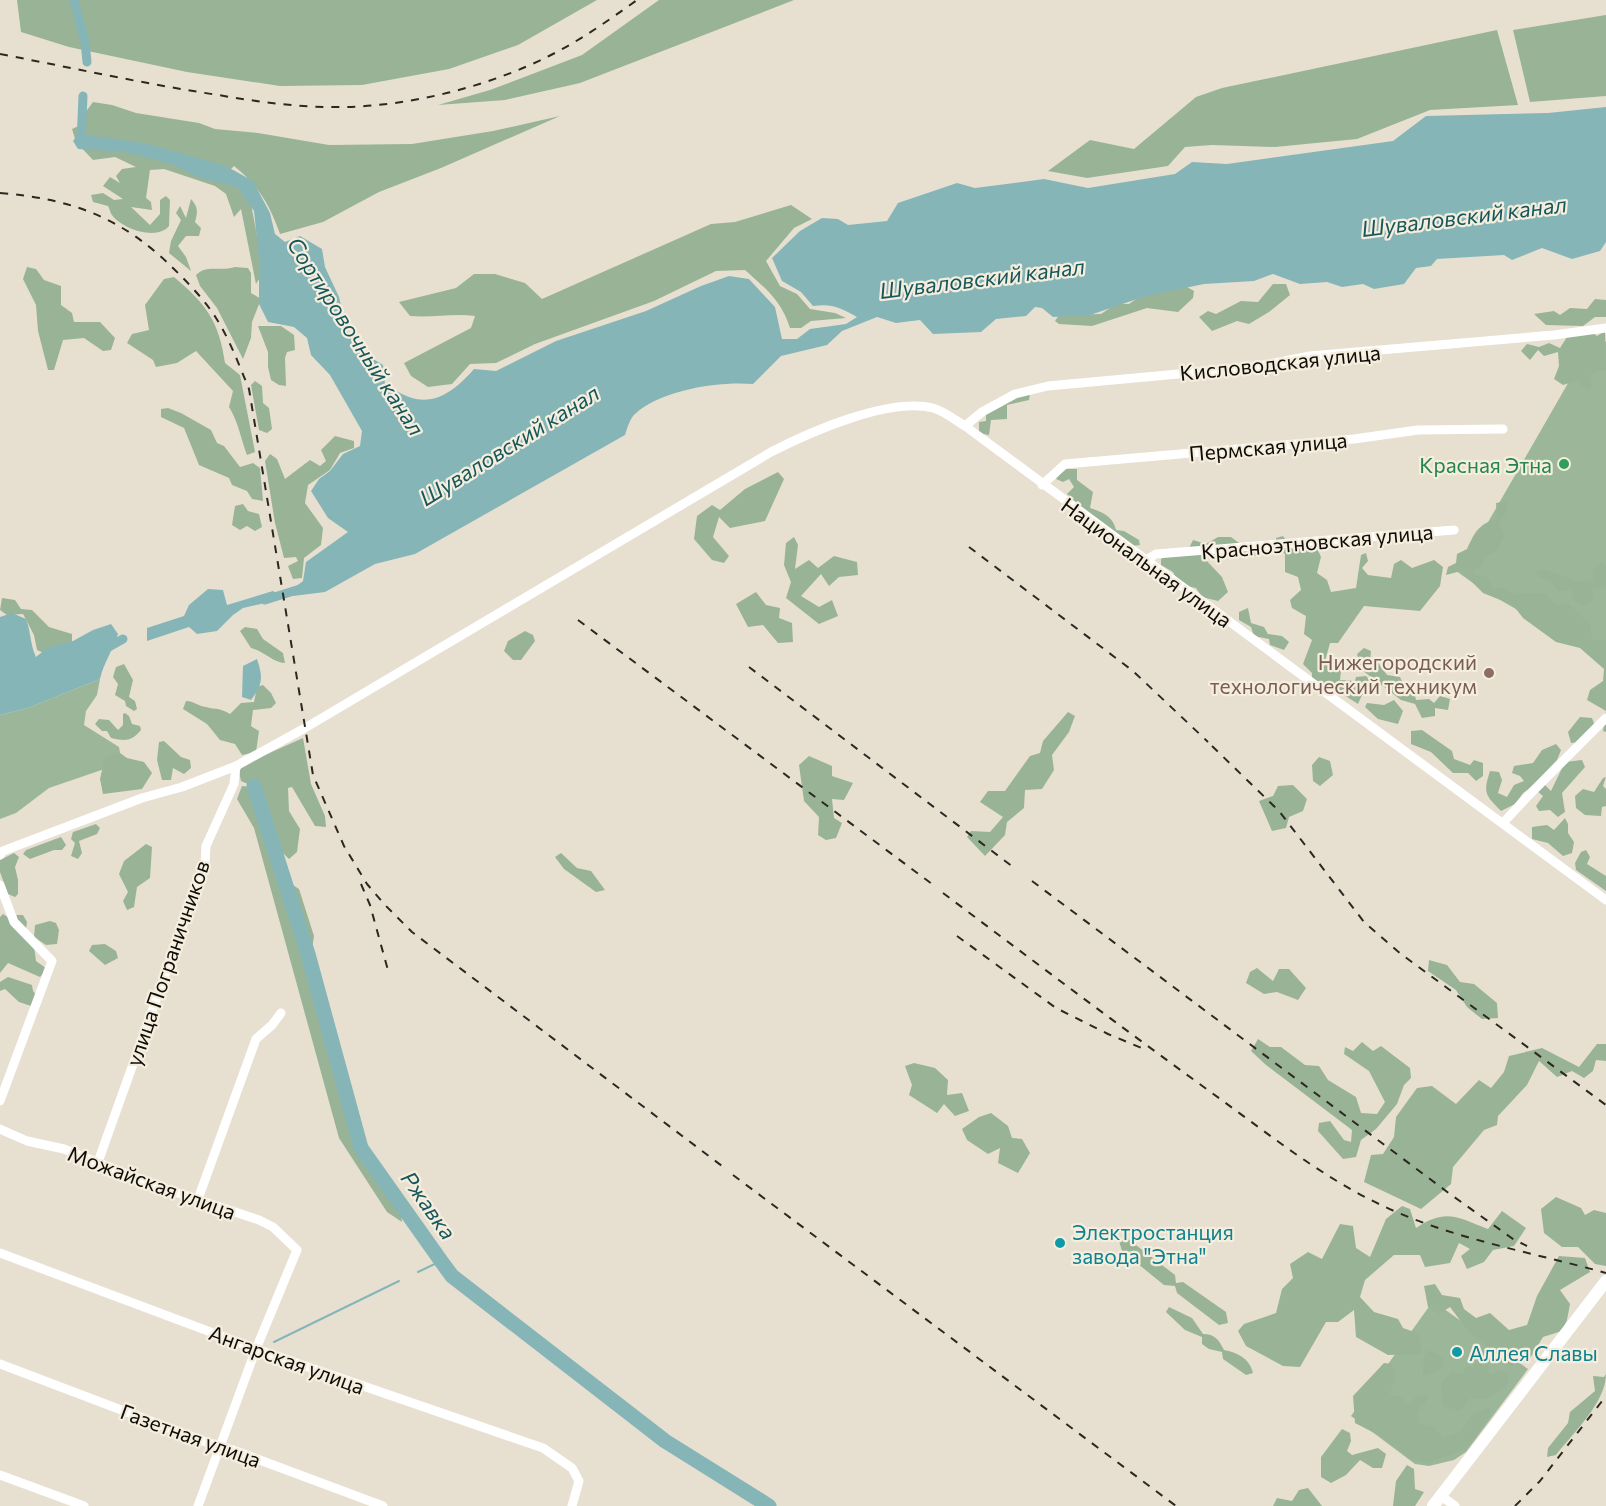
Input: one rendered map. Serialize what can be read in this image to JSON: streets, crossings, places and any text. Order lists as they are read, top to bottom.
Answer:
{
  "streets": {
    "street": [
      "Кисловодская улица",
      "Пермская улица",
      "Красноэтновская улица",
      "Национальная улица",
      "улица Пограничников",
      "Можайская улица",
      "Ангарская улица",
      "Газетная улица"
    ]
  },
  "crossings": [
    ["Кисловодская улица", "Национальная улица"],
    ["Пермская улица", "Национальная улица"],
    ["Красноэтновская улица", "Национальная улица"],
    ["Национальная улица", "улица Пограничников"],
    ["улица Пограничников", "Можайская улица"],
    ["Можайская улица", "Ангарская улица"]
  ],
  "water": ["Шуваловский канал", "Сортировочный канал", "Ржавка"],
  "places": [
    "Красная Этна",
    "Нижегородский технологический техникум",
    "Электростанция завода \"Этна\"",
    "Аллея Славы"
  ]
}
